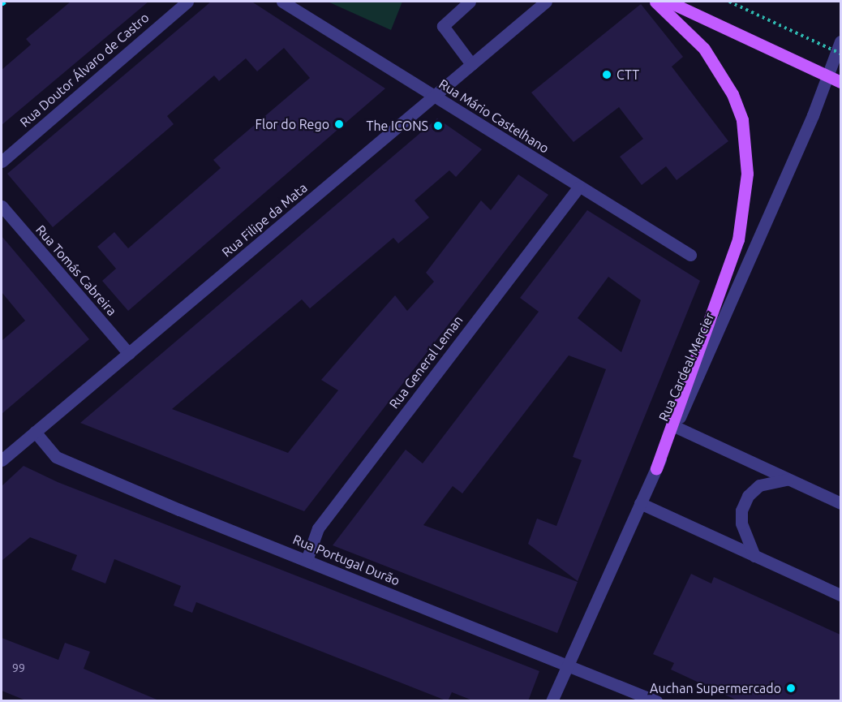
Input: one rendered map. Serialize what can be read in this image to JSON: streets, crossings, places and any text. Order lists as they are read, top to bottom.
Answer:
{
  "streets": {
    "street": [
      "Rua Doutor Álvaro de Castro",
      "Rua Mário Castelhano",
      "Rua Filipe da Mata",
      "Rua Tomás Cabreira",
      "Rua General Leman",
      "Rua Cardeal Mercier",
      "Rua Portugal Durão"
    ]
  },
  "crossings": [
    ["Rua Mário Castelhano", "Rua Filipe da Mata"],
    ["Rua Mário Castelhano", "Rua General Leman"],
    ["Rua Filipe da Mata", "Rua Tomás Cabreira"],
    ["Rua Filipe da Mata", "Rua Portugal Durão"],
    ["Rua General Leman", "Rua Portugal Durão"],
    ["Rua Cardeal Mercier", "Rua Portugal Durão"]
  ],
  "places": [
    "CTT",
    "Flor do Rego",
    "The ICONS",
    "Auchan Supermercado"
  ],
  "house_numbers": ["99"]
}
